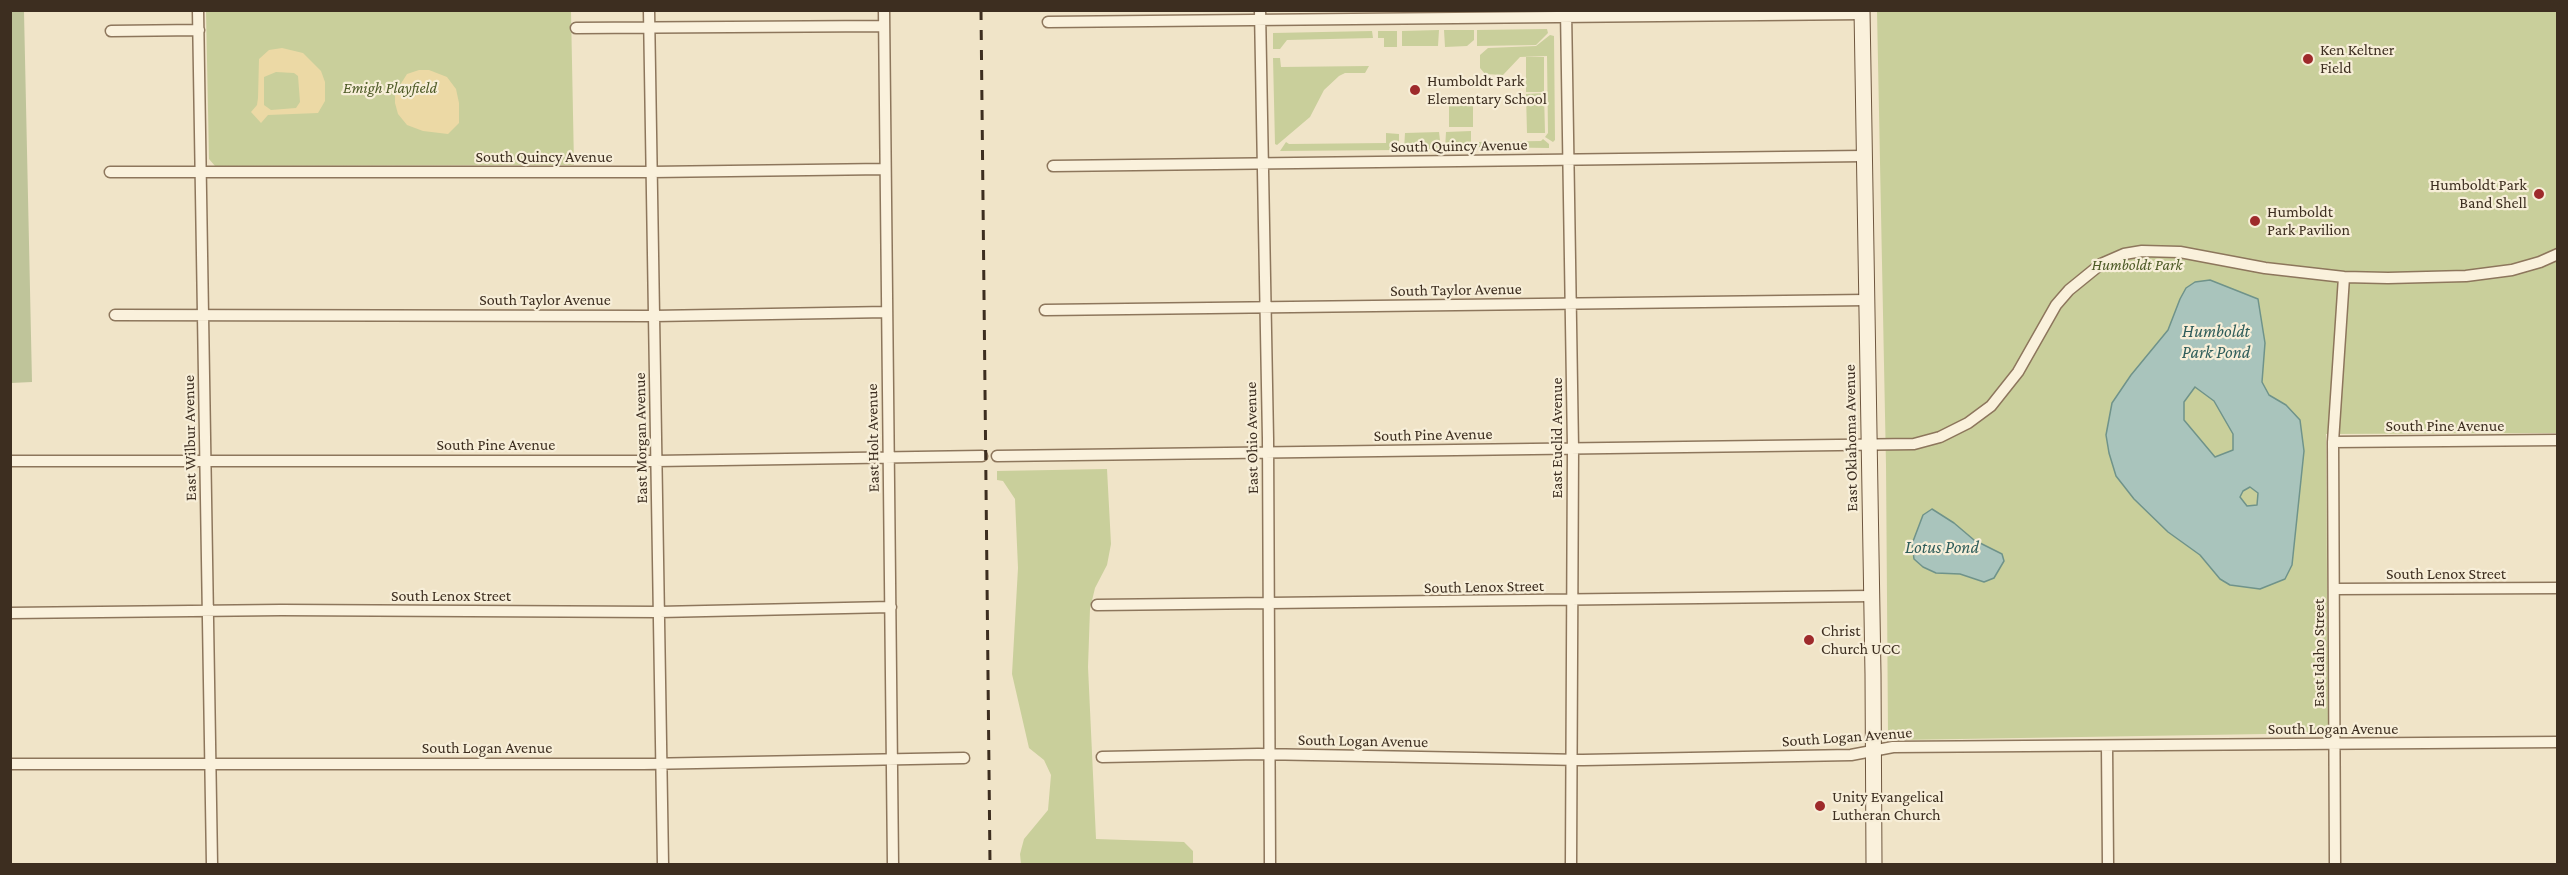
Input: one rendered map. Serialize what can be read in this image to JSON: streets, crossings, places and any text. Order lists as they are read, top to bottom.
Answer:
{
  "streets": {
    "main road": ["East Oklahoma Avenue"],
    "street": [
      "South Quincy Avenue",
      "South Taylor Avenue",
      "South Pine Avenue",
      "East Wilbur Avenue",
      "East Morgan Avenue",
      "East Holt Avenue",
      "East Ohio Avenue",
      "East Euclid Avenue",
      "South Lenox Street",
      "East Idaho Street",
      "South Logan Avenue"
    ]
  },
  "crossings": [
    ["South Quincy Avenue", "East Wilbur Avenue"],
    ["South Quincy Avenue", "East Morgan Avenue"],
    ["South Quincy Avenue", "East Holt Avenue"],
    ["South Quincy Avenue", "East Ohio Avenue"],
    ["South Quincy Avenue", "East Euclid Avenue"],
    ["South Quincy Avenue", "East Oklahoma Avenue"],
    ["South Taylor Avenue", "East Wilbur Avenue"],
    ["South Taylor Avenue", "East Morgan Avenue"],
    ["South Taylor Avenue", "East Holt Avenue"],
    ["South Taylor Avenue", "East Ohio Avenue"],
    ["South Taylor Avenue", "East Euclid Avenue"],
    ["South Taylor Avenue", "East Oklahoma Avenue"],
    ["South Pine Avenue", "East Wilbur Avenue"],
    ["South Pine Avenue", "East Morgan Avenue"],
    ["South Pine Avenue", "East Holt Avenue"],
    ["South Pine Avenue", "East Ohio Avenue"],
    ["South Pine Avenue", "East Euclid Avenue"],
    ["South Pine Avenue", "East Oklahoma Avenue"],
    ["South Pine Avenue", "East Idaho Street"],
    ["East Wilbur Avenue", "South Lenox Street"],
    ["East Wilbur Avenue", "South Logan Avenue"],
    ["East Morgan Avenue", "South Lenox Street"],
    ["East Morgan Avenue", "South Logan Avenue"],
    ["East Holt Avenue", "South Lenox Street"],
    ["East Holt Avenue", "South Logan Avenue"],
    ["East Ohio Avenue", "South Lenox Street"],
    ["East Ohio Avenue", "South Logan Avenue"],
    ["East Euclid Avenue", "South Lenox Street"],
    ["East Euclid Avenue", "South Logan Avenue"],
    ["East Oklahoma Avenue", "South Lenox Street"],
    ["East Oklahoma Avenue", "South Logan Avenue"],
    ["South Lenox Street", "East Idaho Street"],
    ["East Idaho Street", "South Logan Avenue"]
  ],
  "water": ["Humboldt Park Pond", "Lotus Pond"],
  "parks": ["Emigh Playfield", "Humboldt Park"],
  "places": [
    "Ken Keltner Field",
    "Humboldt Park Elementary School",
    "Humboldt Park Band Shell",
    "Humboldt Park Pavilion",
    "Christ Church UCC",
    "Unity Evangelical Lutheran Church"
  ]
}
